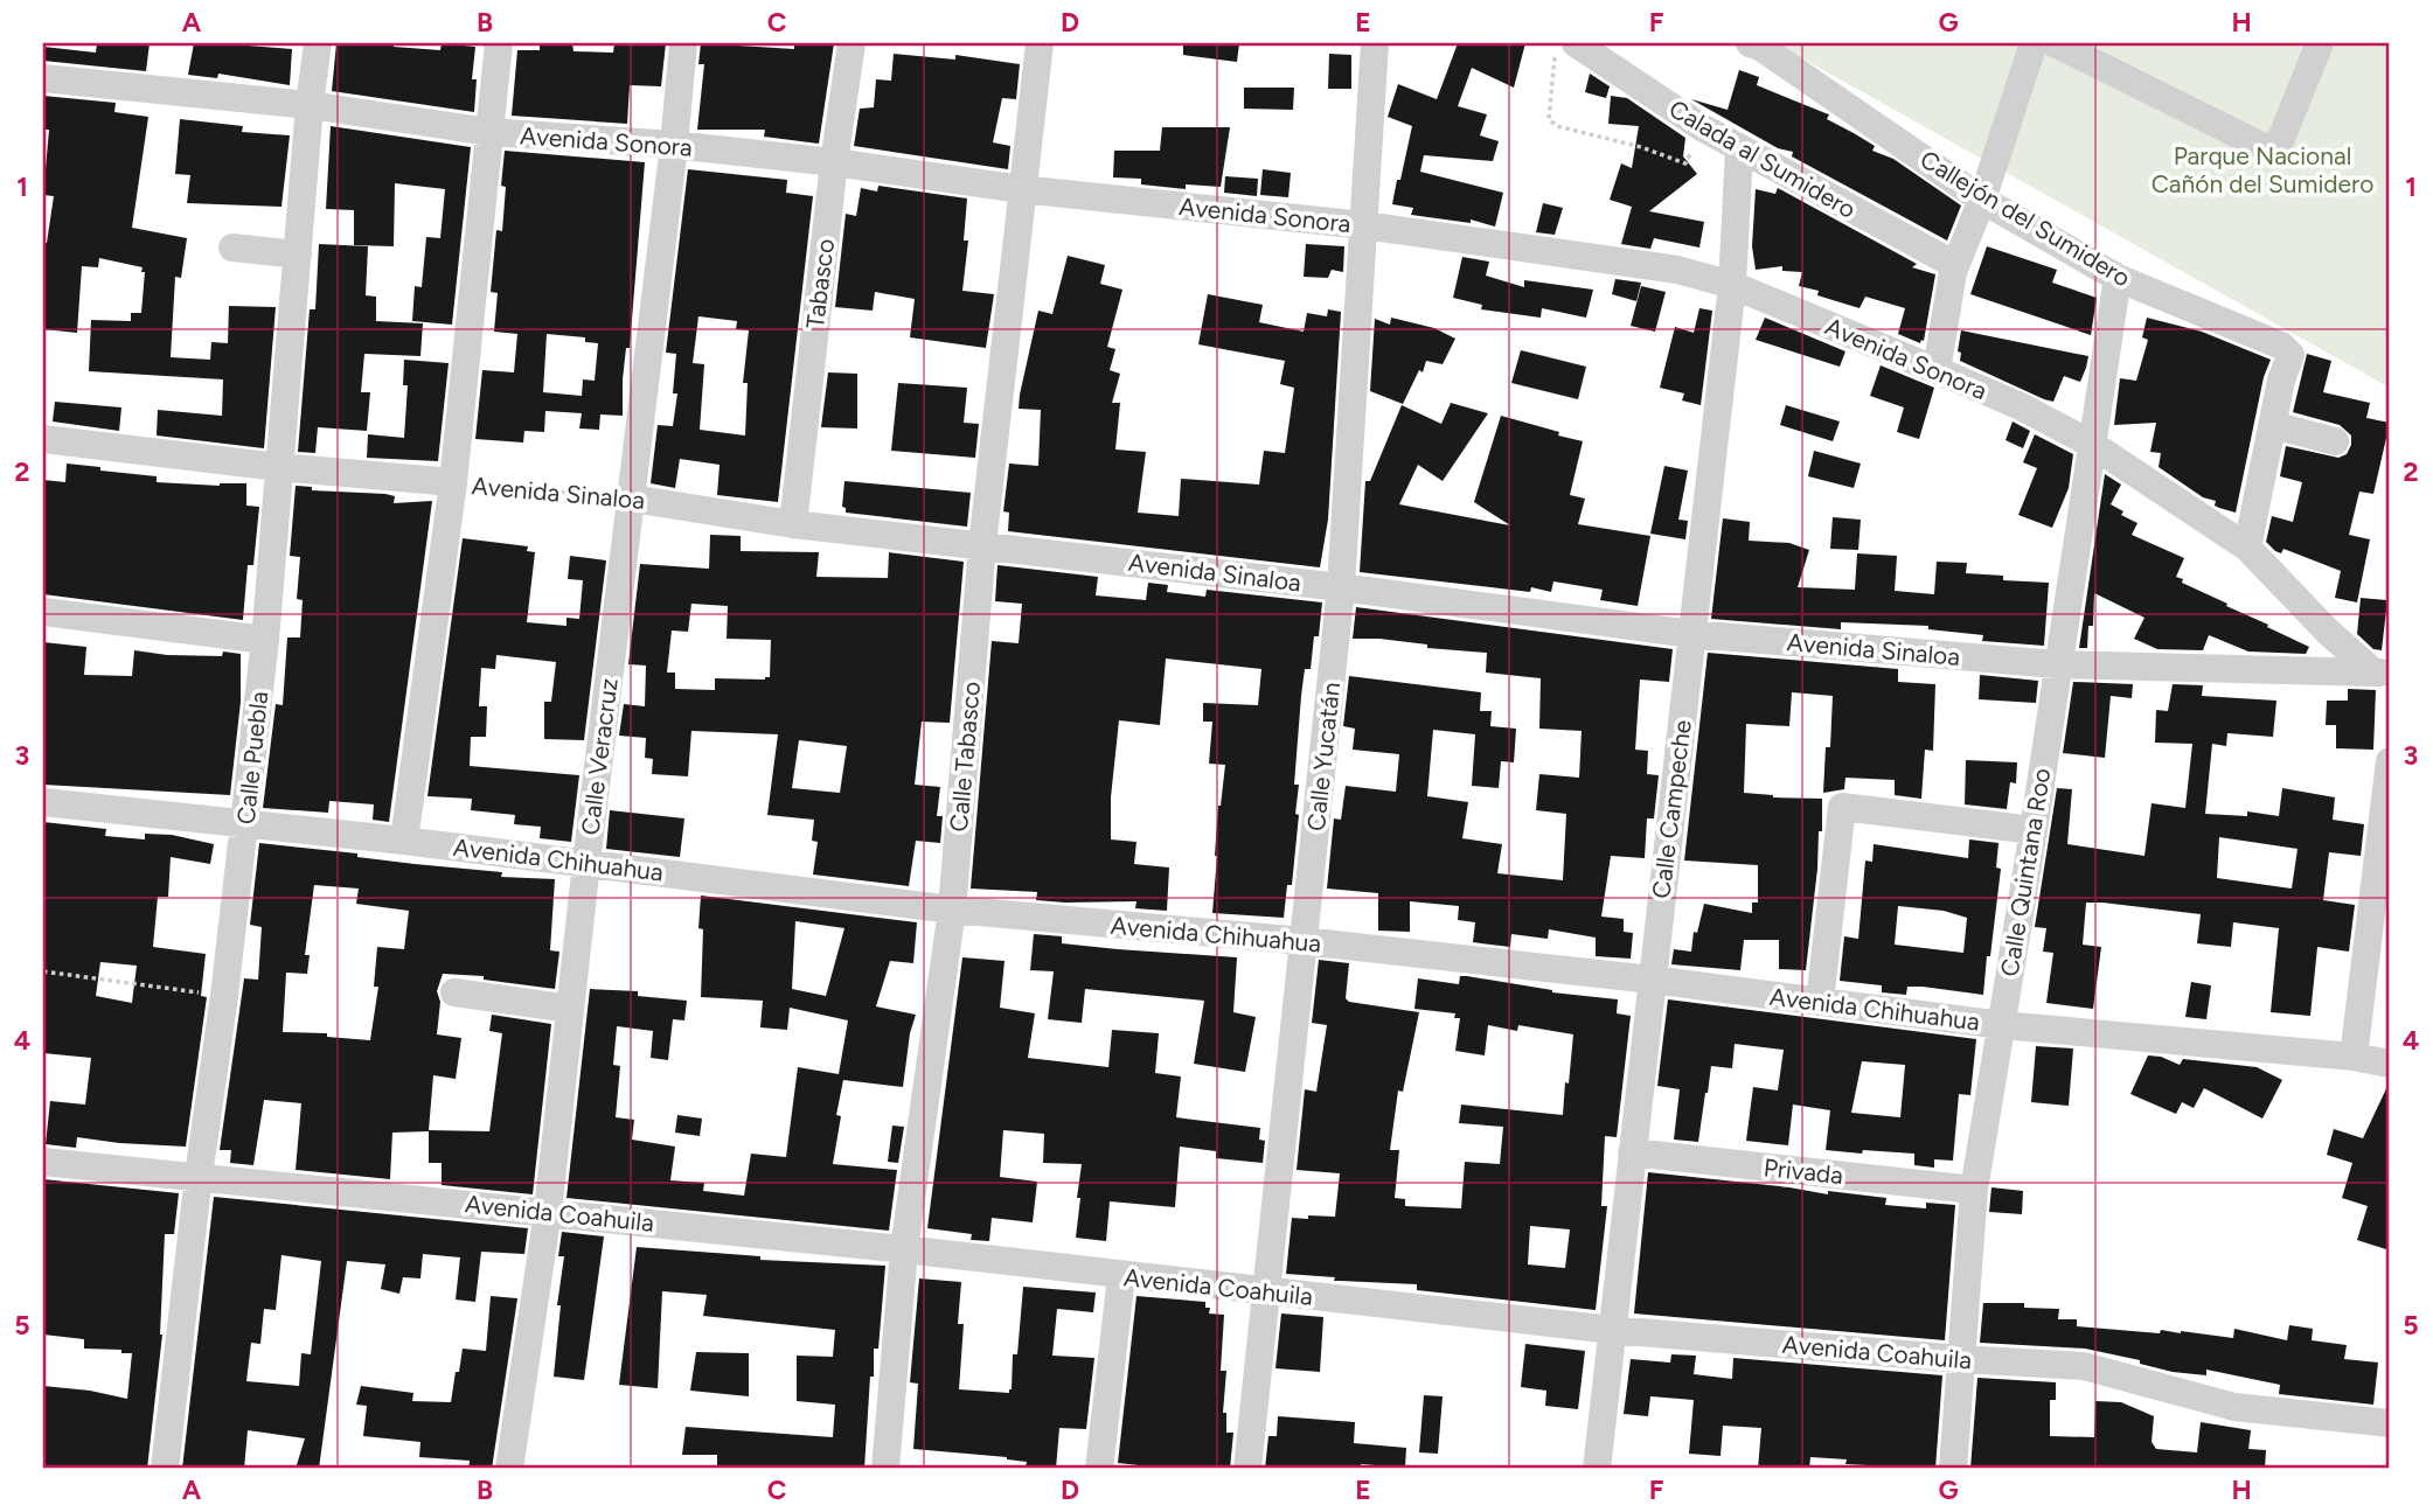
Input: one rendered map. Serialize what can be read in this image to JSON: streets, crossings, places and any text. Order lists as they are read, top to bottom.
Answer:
{
  "streets": {
    "street": [
      "Avenida Sonora",
      "Calada al Sumidero",
      "Callejón del Sumidero",
      "Tabasco",
      "Avenida Sinaloa",
      "Calle Veracruz",
      "Calle Tabasco",
      "Calle Yucatán",
      "Calle Puebla",
      "Calle Campeche",
      "Avenida Chihuahua",
      "Calle Quintana Roo",
      "Privada",
      "Avenida Coahuila"
    ]
  },
  "crossings": [
    ["Avenida Sonora", "Tabasco"],
    ["Avenida Sonora", "Avenida Sinaloa"],
    ["Avenida Sonora", "Calle Veracruz"],
    ["Avenida Sonora", "Calle Tabasco"],
    ["Avenida Sonora", "Calle Yucatán"],
    ["Avenida Sonora", "Calle Puebla"],
    ["Avenida Sonora", "Calle Campeche"],
    ["Avenida Sonora", "Calle Quintana Roo"],
    ["Calada al Sumidero", "Calle Campeche"],
    ["Callejón del Sumidero", "Calle Quintana Roo"],
    ["Tabasco", "Avenida Sinaloa"],
    ["Avenida Sinaloa", "Calle Veracruz"],
    ["Avenida Sinaloa", "Calle Tabasco"],
    ["Avenida Sinaloa", "Calle Yucatán"],
    ["Avenida Sinaloa", "Calle Puebla"],
    ["Avenida Sinaloa", "Calle Campeche"],
    ["Avenida Sinaloa", "Calle Quintana Roo"],
    ["Calle Veracruz", "Avenida Chihuahua"],
    ["Calle Veracruz", "Avenida Coahuila"],
    ["Calle Tabasco", "Avenida Chihuahua"],
    ["Calle Tabasco", "Avenida Coahuila"],
    ["Calle Yucatán", "Avenida Chihuahua"],
    ["Calle Yucatán", "Avenida Coahuila"],
    ["Calle Puebla", "Avenida Chihuahua"],
    ["Calle Puebla", "Avenida Coahuila"],
    ["Calle Campeche", "Avenida Chihuahua"],
    ["Calle Campeche", "Privada"],
    ["Calle Campeche", "Avenida Coahuila"],
    ["Avenida Chihuahua", "Calle Quintana Roo"],
    ["Calle Quintana Roo", "Privada"],
    ["Calle Quintana Roo", "Avenida Coahuila"]
  ],
  "parks": ["Parque Nacional Cañón del Sumidero"],
  "grid": {
    "columns": [
      "A",
      "B",
      "C",
      "D",
      "E",
      "F",
      "G",
      "H"
    ],
    "rows": [
      "1",
      "2",
      "3",
      "4",
      "5"
    ]
  }
}
